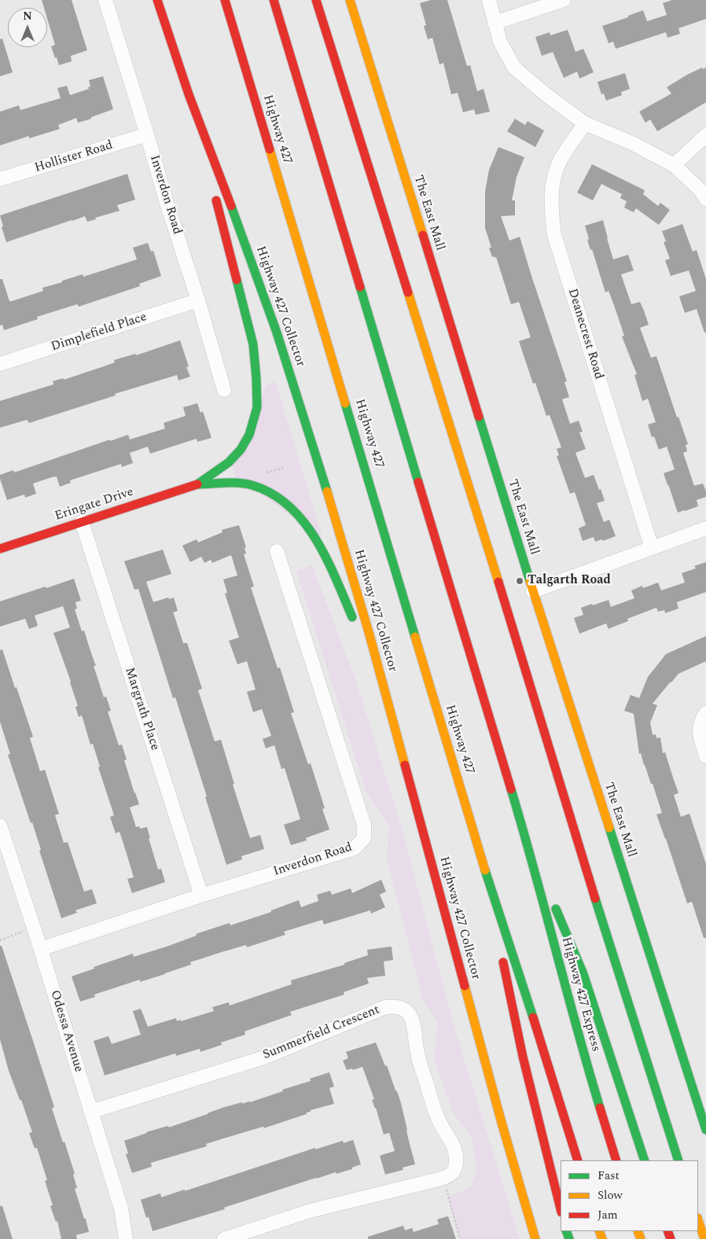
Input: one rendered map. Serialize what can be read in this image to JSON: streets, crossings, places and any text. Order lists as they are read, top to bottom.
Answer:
{
  "streets": {
    "main road": [
      "Highway 427",
      "The East Mall",
      "Highway 427 Collector",
      "Eringate Drive",
      "Highway 427 Express"
    ],
    "street": [
      "Hollister Road",
      "Inverdon Road",
      "Dimplefield Place",
      "Deanecrest Road",
      "Margrath Place",
      "Odessa Avenue",
      "Summerfield Crescent"
    ]
  },
  "crossings": [
    ["Hollister Road", "Inverdon Road"],
    ["Inverdon Road", "Dimplefield Place"],
    ["Inverdon Road", "Margrath Place"],
    ["Inverdon Road", "Odessa Avenue"],
    ["Eringate Drive", "Margrath Place"],
    ["Odessa Avenue", "Summerfield Crescent"]
  ],
  "places": ["Talgarth Road"],
  "legend": ["Fast", "Slow", "Jam"],
  "north": "top"
}
